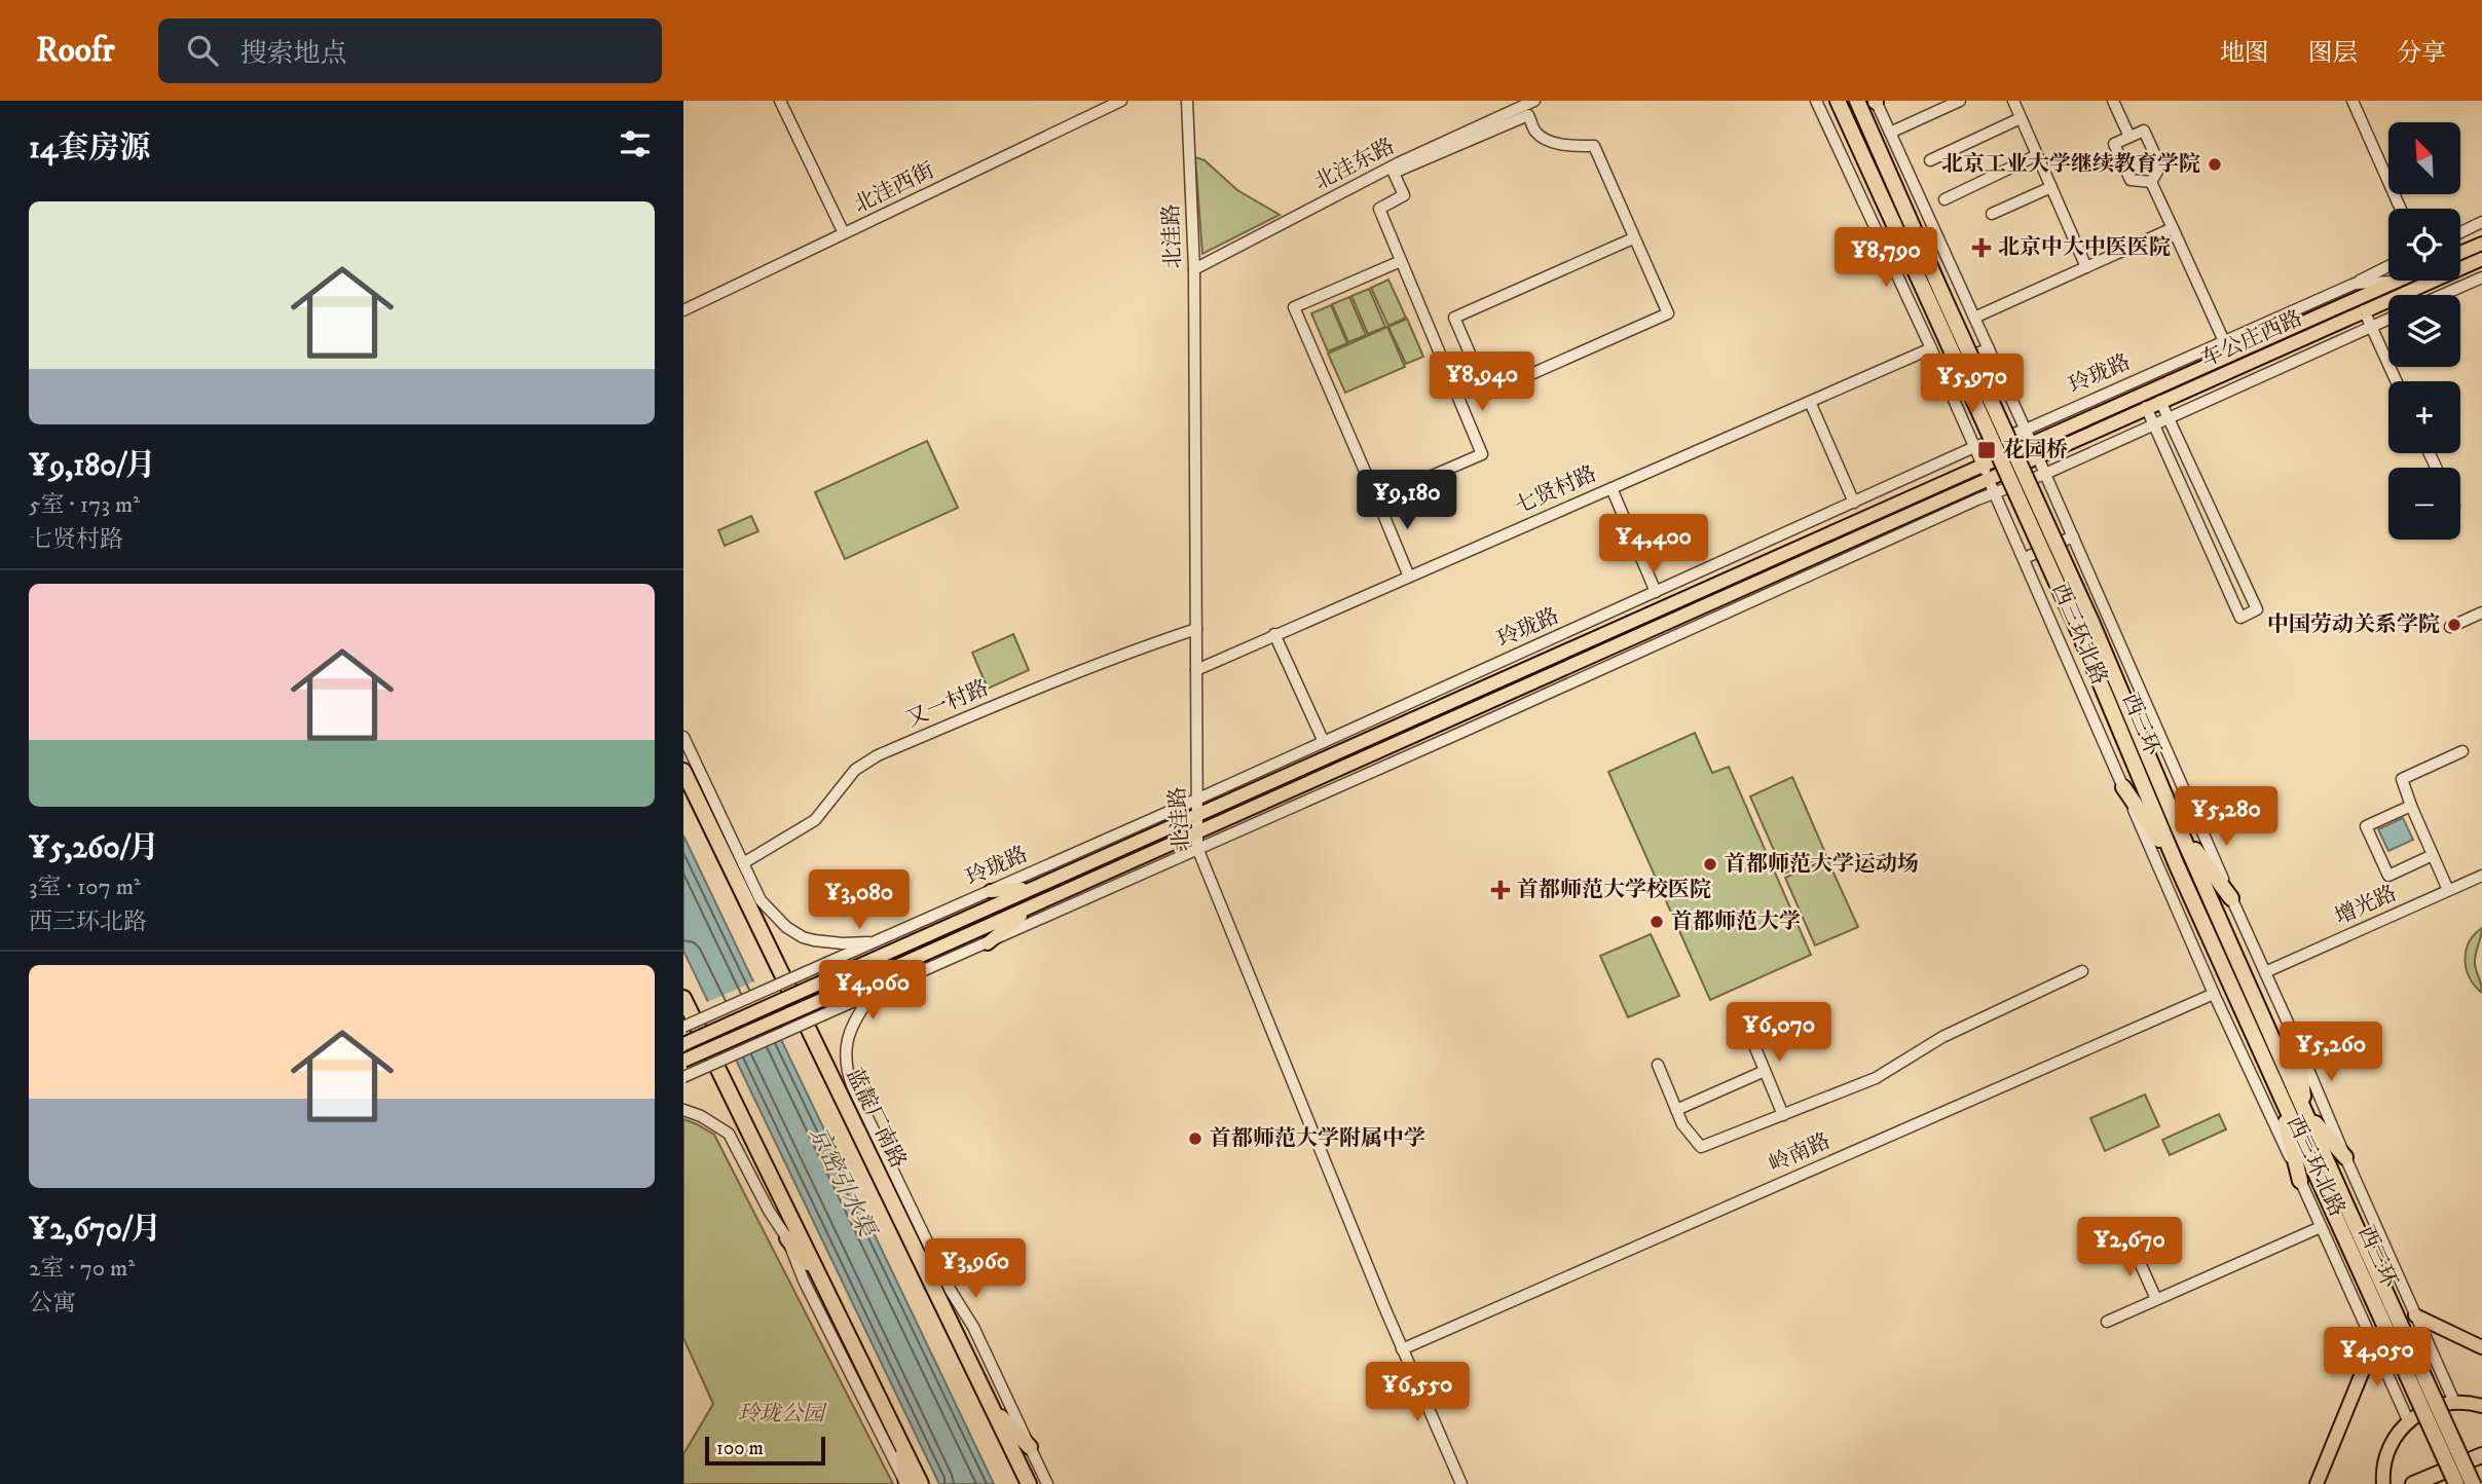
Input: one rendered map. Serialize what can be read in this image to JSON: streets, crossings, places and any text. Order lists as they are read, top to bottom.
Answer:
{
  "streets": {
    "highway": ["西三环", "蓝靛厂南路"],
    "main road": ["车公庄西路", "玲珑路"],
    "street": [
      "北洼东路",
      "北洼西街",
      "北洼路",
      "七贤村路",
      "西三环北路",
      "又一村路",
      "增光路",
      "岭南路"
    ]
  },
  "crossings": [
    ["北洼东路", "北洼路"],
    ["北洼路", "玲珑路"],
    ["北洼路", "七贤村路"],
    ["北洼路", "又一村路"],
    ["北洼路", "岭南路"],
    ["车公庄西路", "玲珑路"],
    ["车公庄西路", "西三环北路"],
    ["玲珑路", "西三环北路"],
    ["七贤村路", "西三环北路"],
    ["西三环北路", "增光路"],
    ["西三环北路", "岭南路"]
  ],
  "water": ["京密引水渠"],
  "parks": ["玲珑公园"],
  "places": {
    "other": [
      "北京工业大学继续教育学院",
      "中国劳动关系学院",
      "首都师范大学运动场",
      "首都师范大学",
      "首都师范大学附属中学"
    ],
    "health": ["北京中大中医医院", "首都师范大学校医院"],
    "transit": ["花园桥"]
  },
  "scale_bar": "100 m",
  "north": "top left",
  "page": {
    "header": "Roofr",
    "search": "搜索地点",
    "nav": ["地图", "图层", "分享"],
    "heading": "14套房源",
    "map_buttons": ["+", "−"],
    "list": [
      {
        "name": "¥9,180/月",
        "note": "5室 · 173 m² · 七贤村路"
      },
      {
        "name": "¥5,260/月",
        "note": "3室 · 107 m² · 西三环北路"
      },
      {
        "name": "¥2,670/月",
        "note": "2室 · 70 m² · 公寓"
      }
    ],
    "price": [
      "¥8,790",
      "¥8,940",
      "¥5,970",
      "¥9,180",
      "¥4,400",
      "¥5,280",
      "¥3,080",
      "¥4,060",
      "¥6,070",
      "¥5,260",
      "¥2,670",
      "¥3,960",
      "¥4,050",
      "¥6,550"
    ],
    "scale": "100 m"
  }
}
